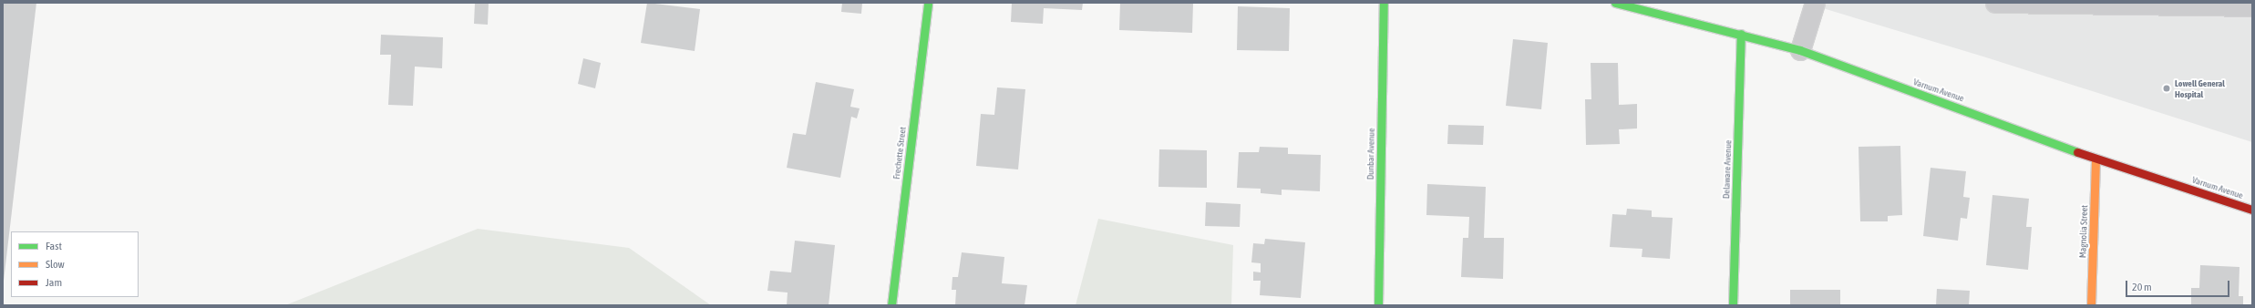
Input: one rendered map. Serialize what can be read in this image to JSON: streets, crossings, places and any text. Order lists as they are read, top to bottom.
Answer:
{
  "streets": {
    "street": [
      "Varnum Avenue",
      "Frechette Street",
      "Dunbar Avenue",
      "Delaware Avenue",
      "Magnolia Street"
    ]
  },
  "crossings": [
    ["Varnum Avenue", "Delaware Avenue"],
    ["Varnum Avenue", "Magnolia Street"]
  ],
  "places": ["Lowell General Hospital"],
  "legend": ["Fast", "Slow", "Jam"],
  "scale_bar": "20 m"
}
